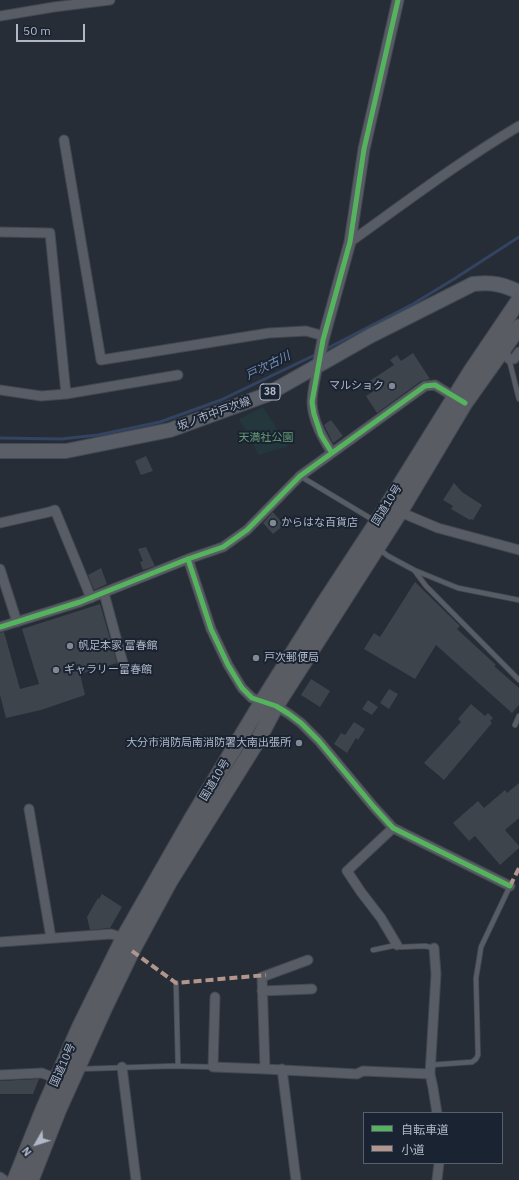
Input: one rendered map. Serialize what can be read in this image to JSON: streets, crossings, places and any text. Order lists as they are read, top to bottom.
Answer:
{
  "streets": {
    "highway": ["国道10号"],
    "main road": ["38", "坂ノ市中戸次線"]
  },
  "water": ["戸次古川"],
  "parks": ["天満社公園"],
  "places": [
    "マルショク",
    "からはな百貨店",
    "帆足本家 富春館",
    "戸次郵便局",
    "ギャラリー富春館",
    "大分市消防局南消防署大南出張所"
  ],
  "legend": ["自転車道", "小道"],
  "scale_bar": "50 m",
  "north": "bottom left"
}
